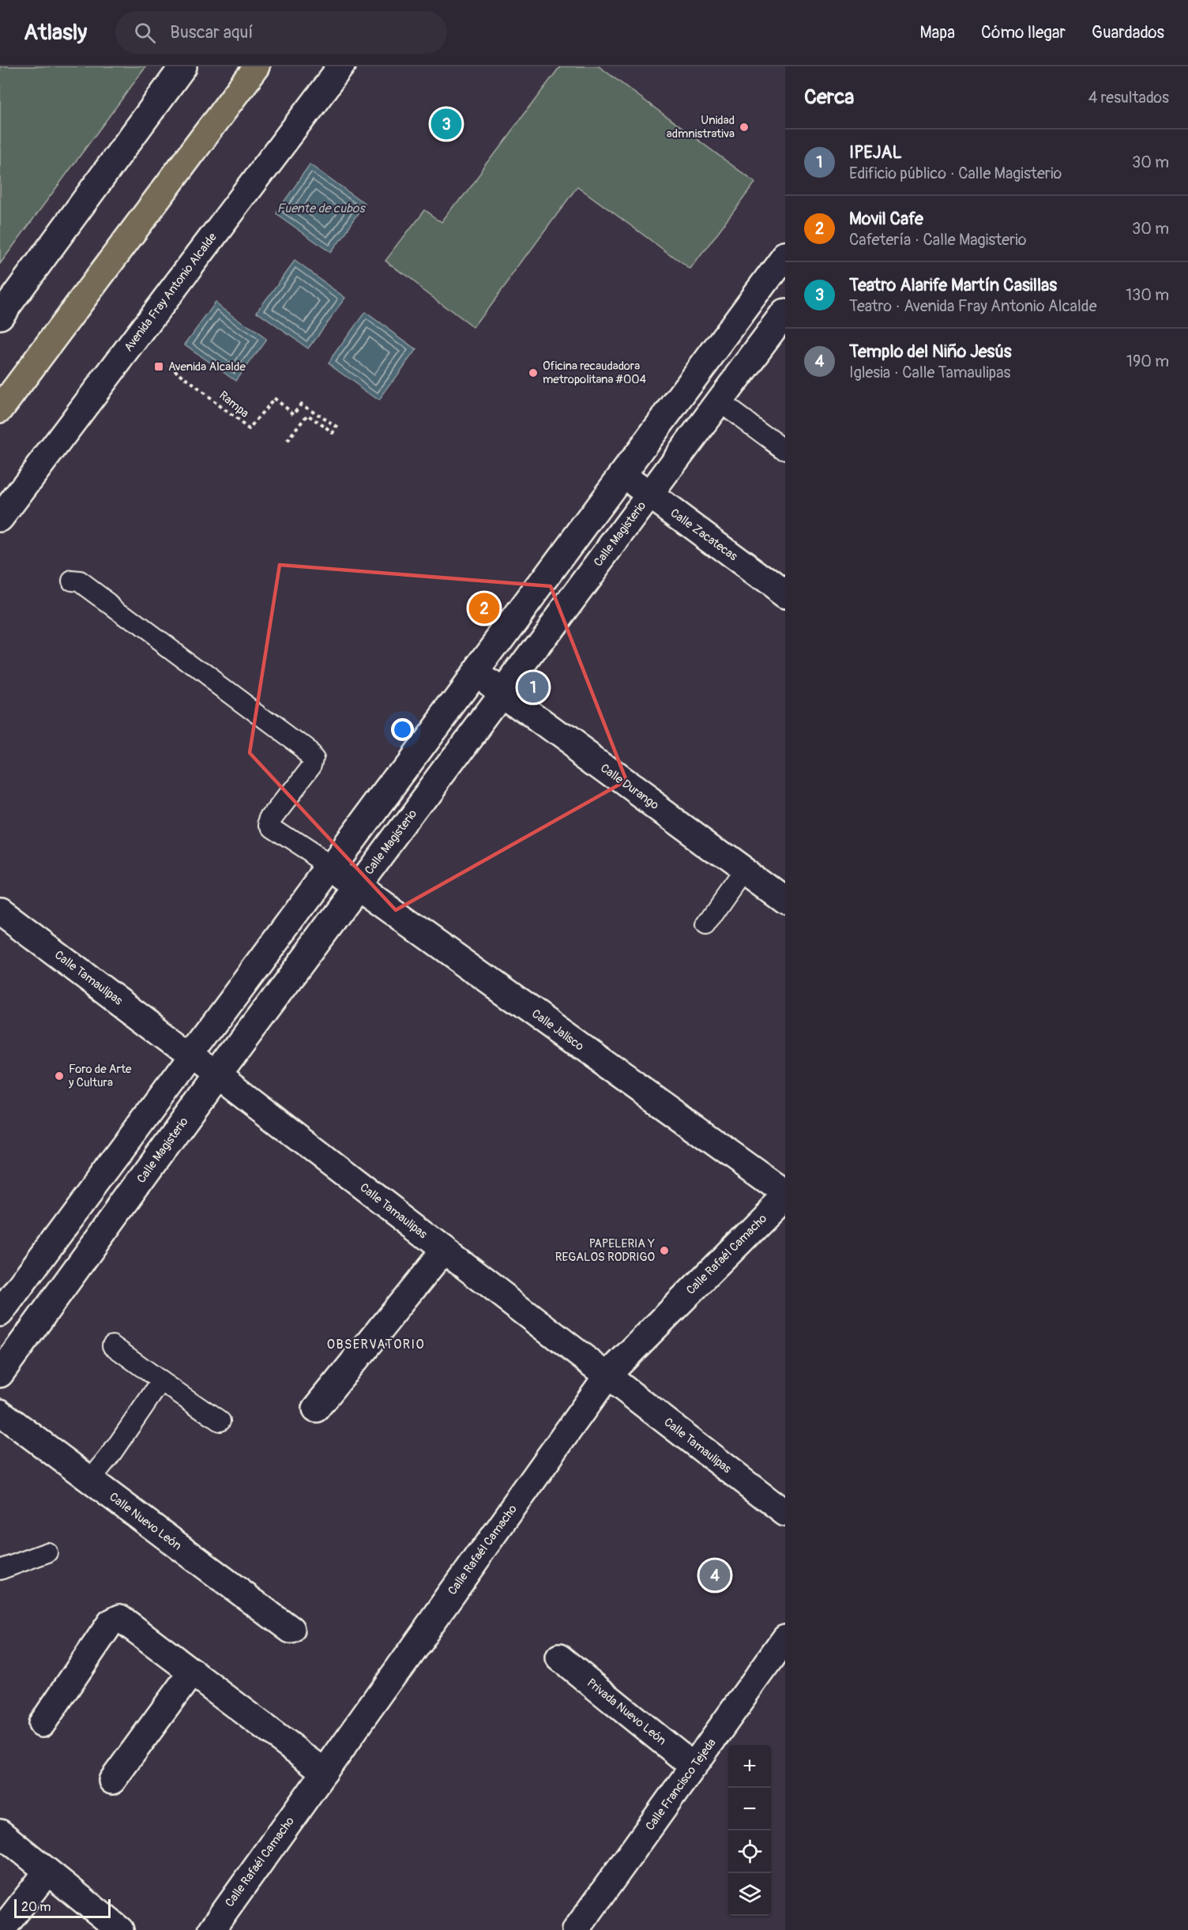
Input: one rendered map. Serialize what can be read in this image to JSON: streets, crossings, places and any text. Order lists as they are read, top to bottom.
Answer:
{
  "streets": {
    "street": [
      "Avenida Fray Antonio Alcalde",
      "Calle Magisterio",
      "Calle Zacatecas",
      "Calle Durango",
      "Calle Tamaulipas",
      "Calle Jalisco",
      "Calle Rafaél Camacho",
      "Calle Nuevo León",
      "Privada Nuevo León",
      "Calle Francisco Tejeda"
    ],
    "path": ["Rampa"]
  },
  "crossings": [
    ["Calle Magisterio", "Calle Zacatecas"],
    ["Calle Magisterio", "Calle Durango"],
    ["Calle Magisterio", "Calle Tamaulipas"],
    ["Calle Magisterio", "Calle Jalisco"],
    ["Calle Tamaulipas", "Calle Rafaél Camacho"],
    ["Calle Jalisco", "Calle Rafaél Camacho"],
    ["Privada Nuevo León", "Calle Francisco Tejeda"]
  ],
  "districts": ["OBSERVATORIO"],
  "water": ["Fuente de cubos"],
  "places": {
    "other": [
      "Unidad admnistrativa",
      "Oficina recaudadora metropolitana #004",
      "Foro de Arte y Cultura",
      "PAPELERIA Y REGALOS RODRIGO"
    ],
    "transit": ["Avenida Alcalde"]
  },
  "scale_bar": "20 m",
  "page": {
    "header": "Atlasly",
    "search": "Buscar aquí",
    "nav": ["Mapa", "Cómo llegar", "Guardados"],
    "heading": ["Cerca", "4 resultados"],
    "pins": [
      "3",
      "2",
      "1",
      "4"
    ],
    "list": [
      {
        "mark": "1",
        "name": "IPEJAL",
        "note": "Edificio público · Calle Magisterio",
        "value": "30 m"
      },
      {
        "mark": "2",
        "name": "Movil Cafe",
        "note": "Cafetería · Calle Magisterio",
        "value": "30 m"
      },
      {
        "mark": "3",
        "name": "Teatro Alarife Martín Casillas",
        "note": "Teatro · Avenida Fray Antonio Alcalde",
        "value": "130 m"
      },
      {
        "mark": "4",
        "name": "Templo del Niño Jesús",
        "note": "Iglesia · Calle Tamaulipas",
        "value": "190 m"
      }
    ],
    "map_buttons": ["+", "−"],
    "scale": "20 m"
  }
}
